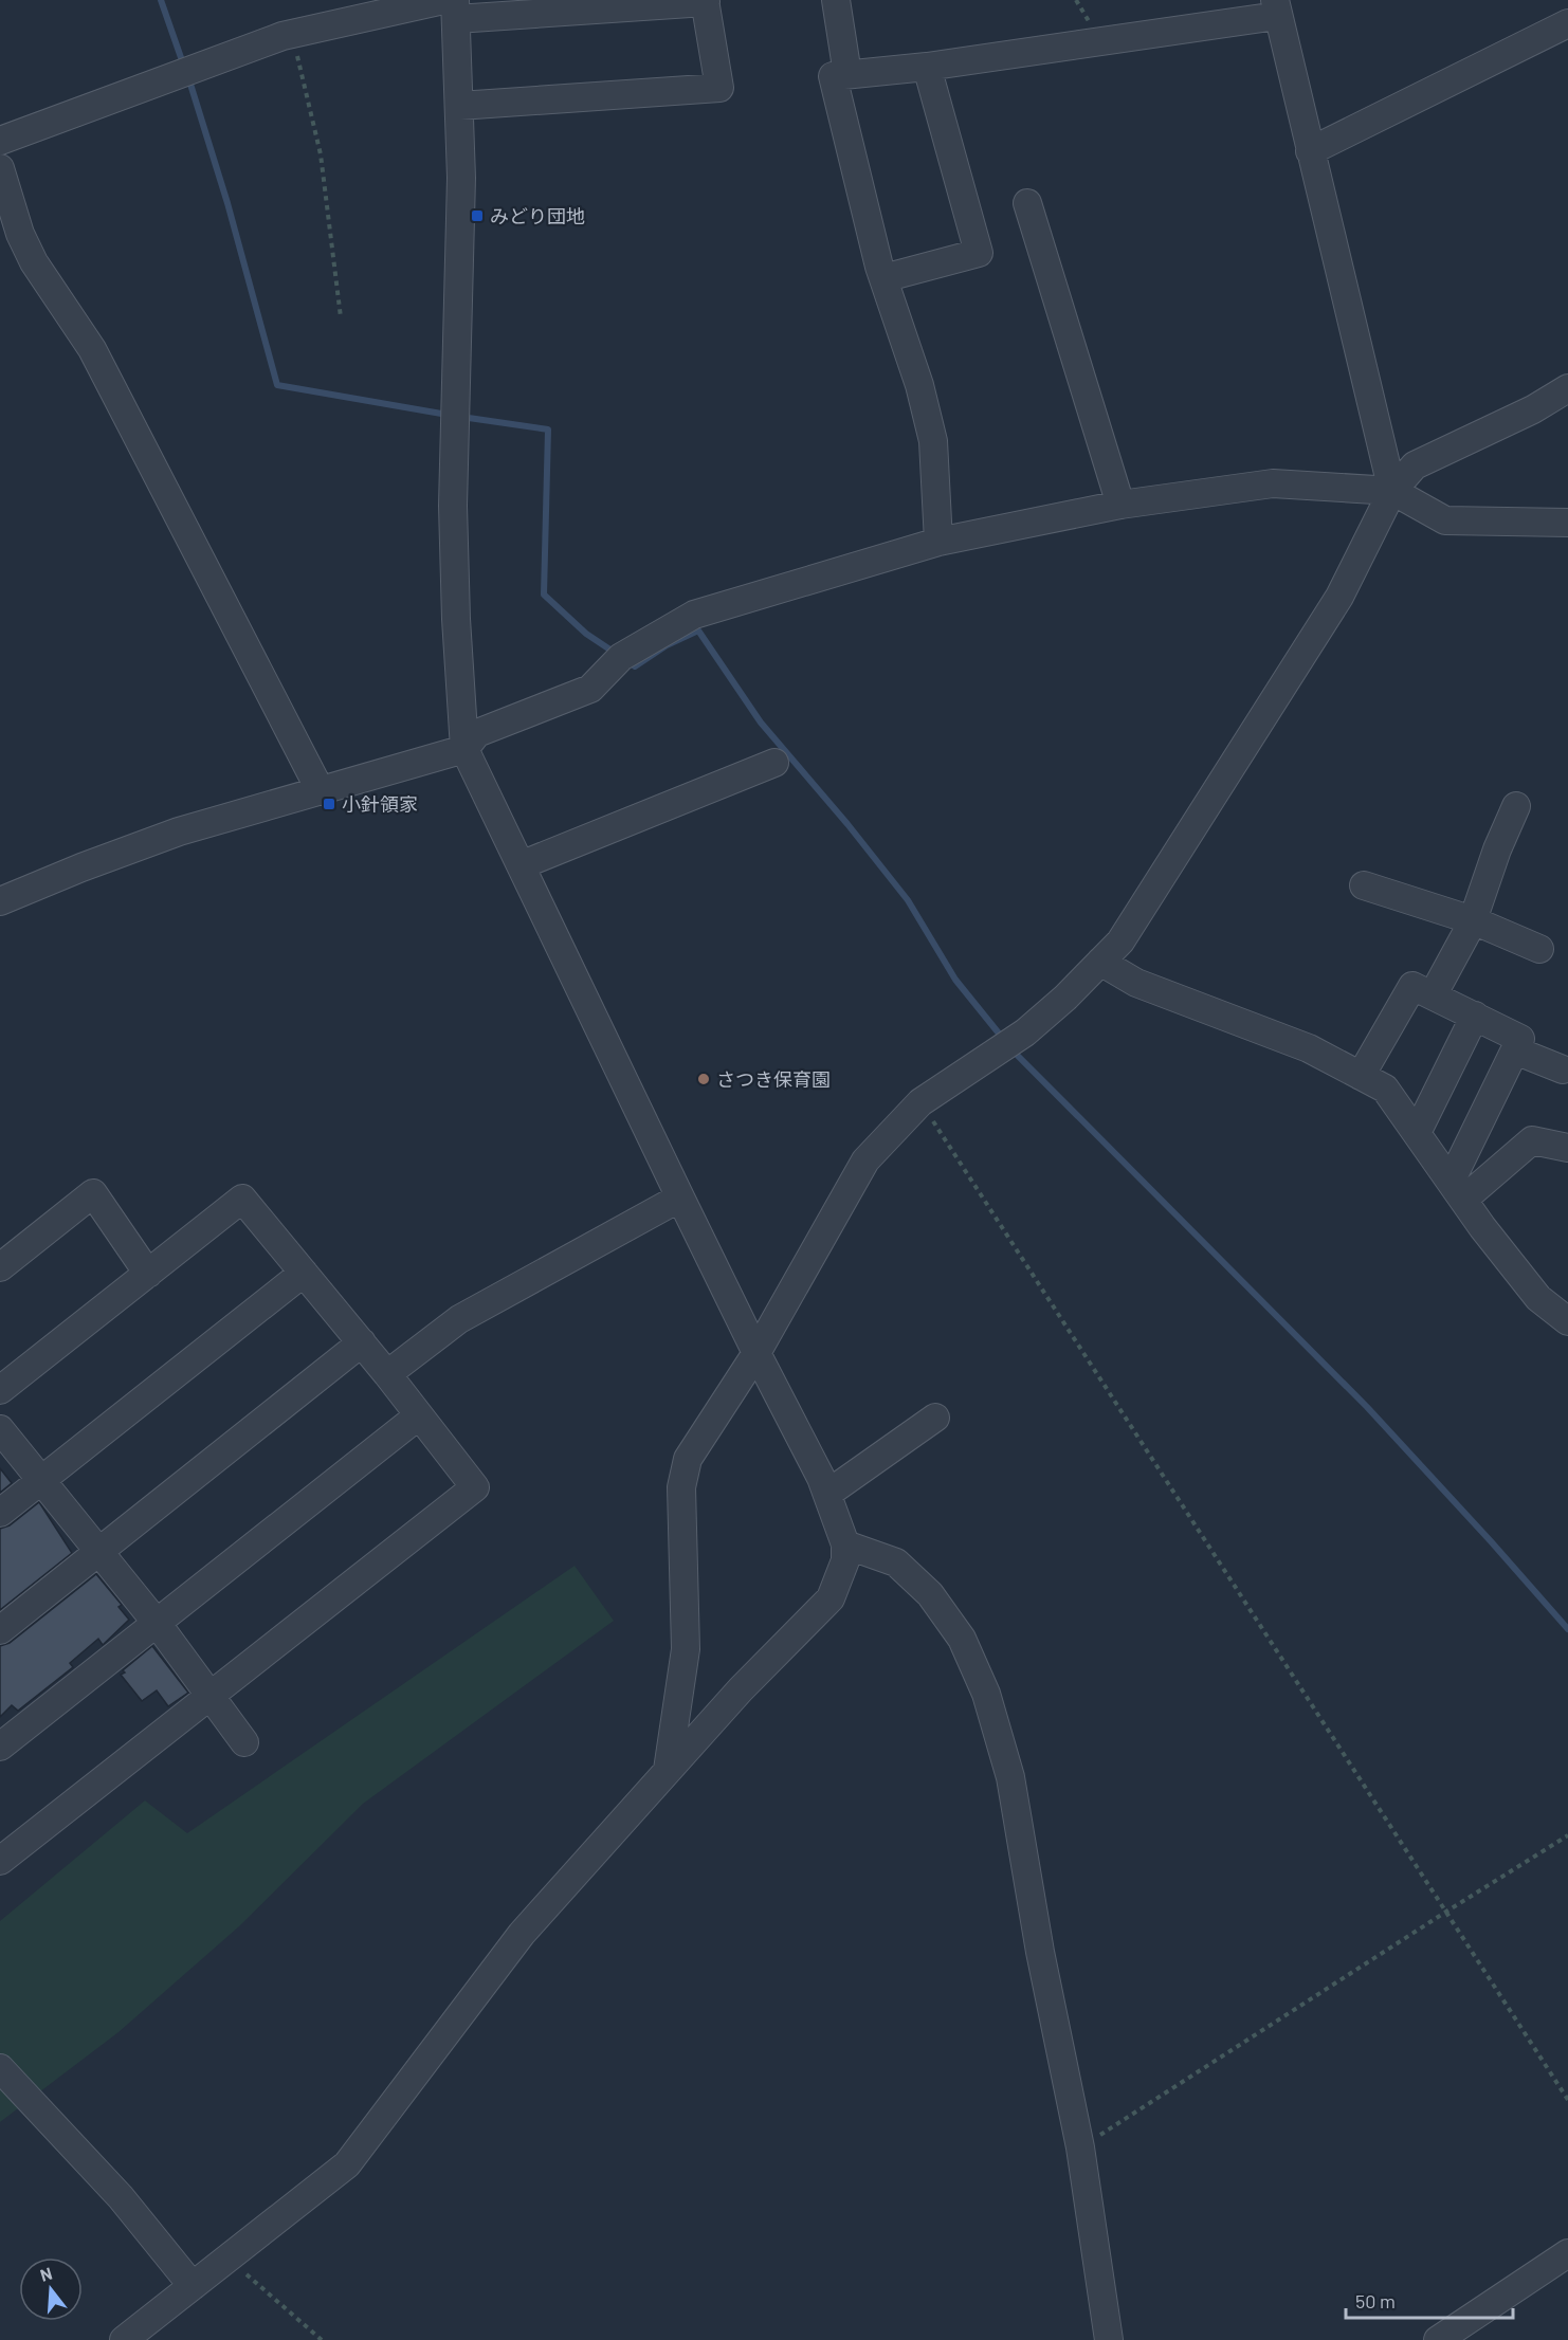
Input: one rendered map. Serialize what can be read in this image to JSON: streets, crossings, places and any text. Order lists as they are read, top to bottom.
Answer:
{
  "places": {
    "transit": ["みどり団地", "小針領家"],
    "other": ["さつき保育園"]
  },
  "scale_bar": "50 m",
  "north": "top"
}
